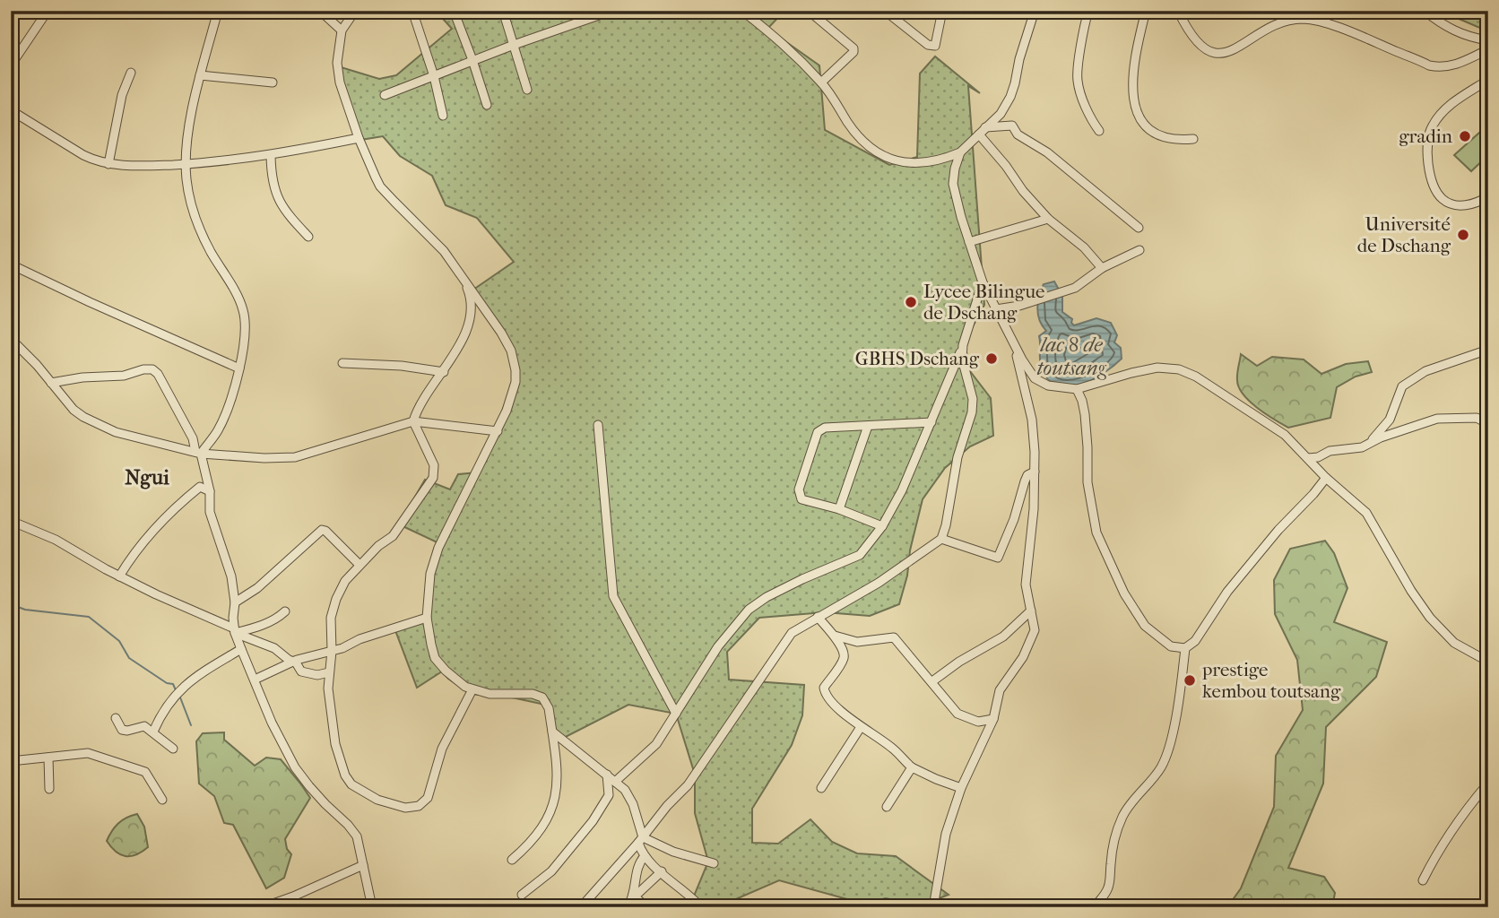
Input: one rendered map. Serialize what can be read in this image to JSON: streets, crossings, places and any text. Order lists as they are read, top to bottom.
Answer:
{
  "districts": ["Ngui"],
  "water": ["lac 8 de toutsang"],
  "places": [
    "gradin",
    "Université de Dschang",
    "Lycee Bilingue de Dschang",
    "GBHS Dschang",
    "prestige kembou toutsang"
  ]
}
